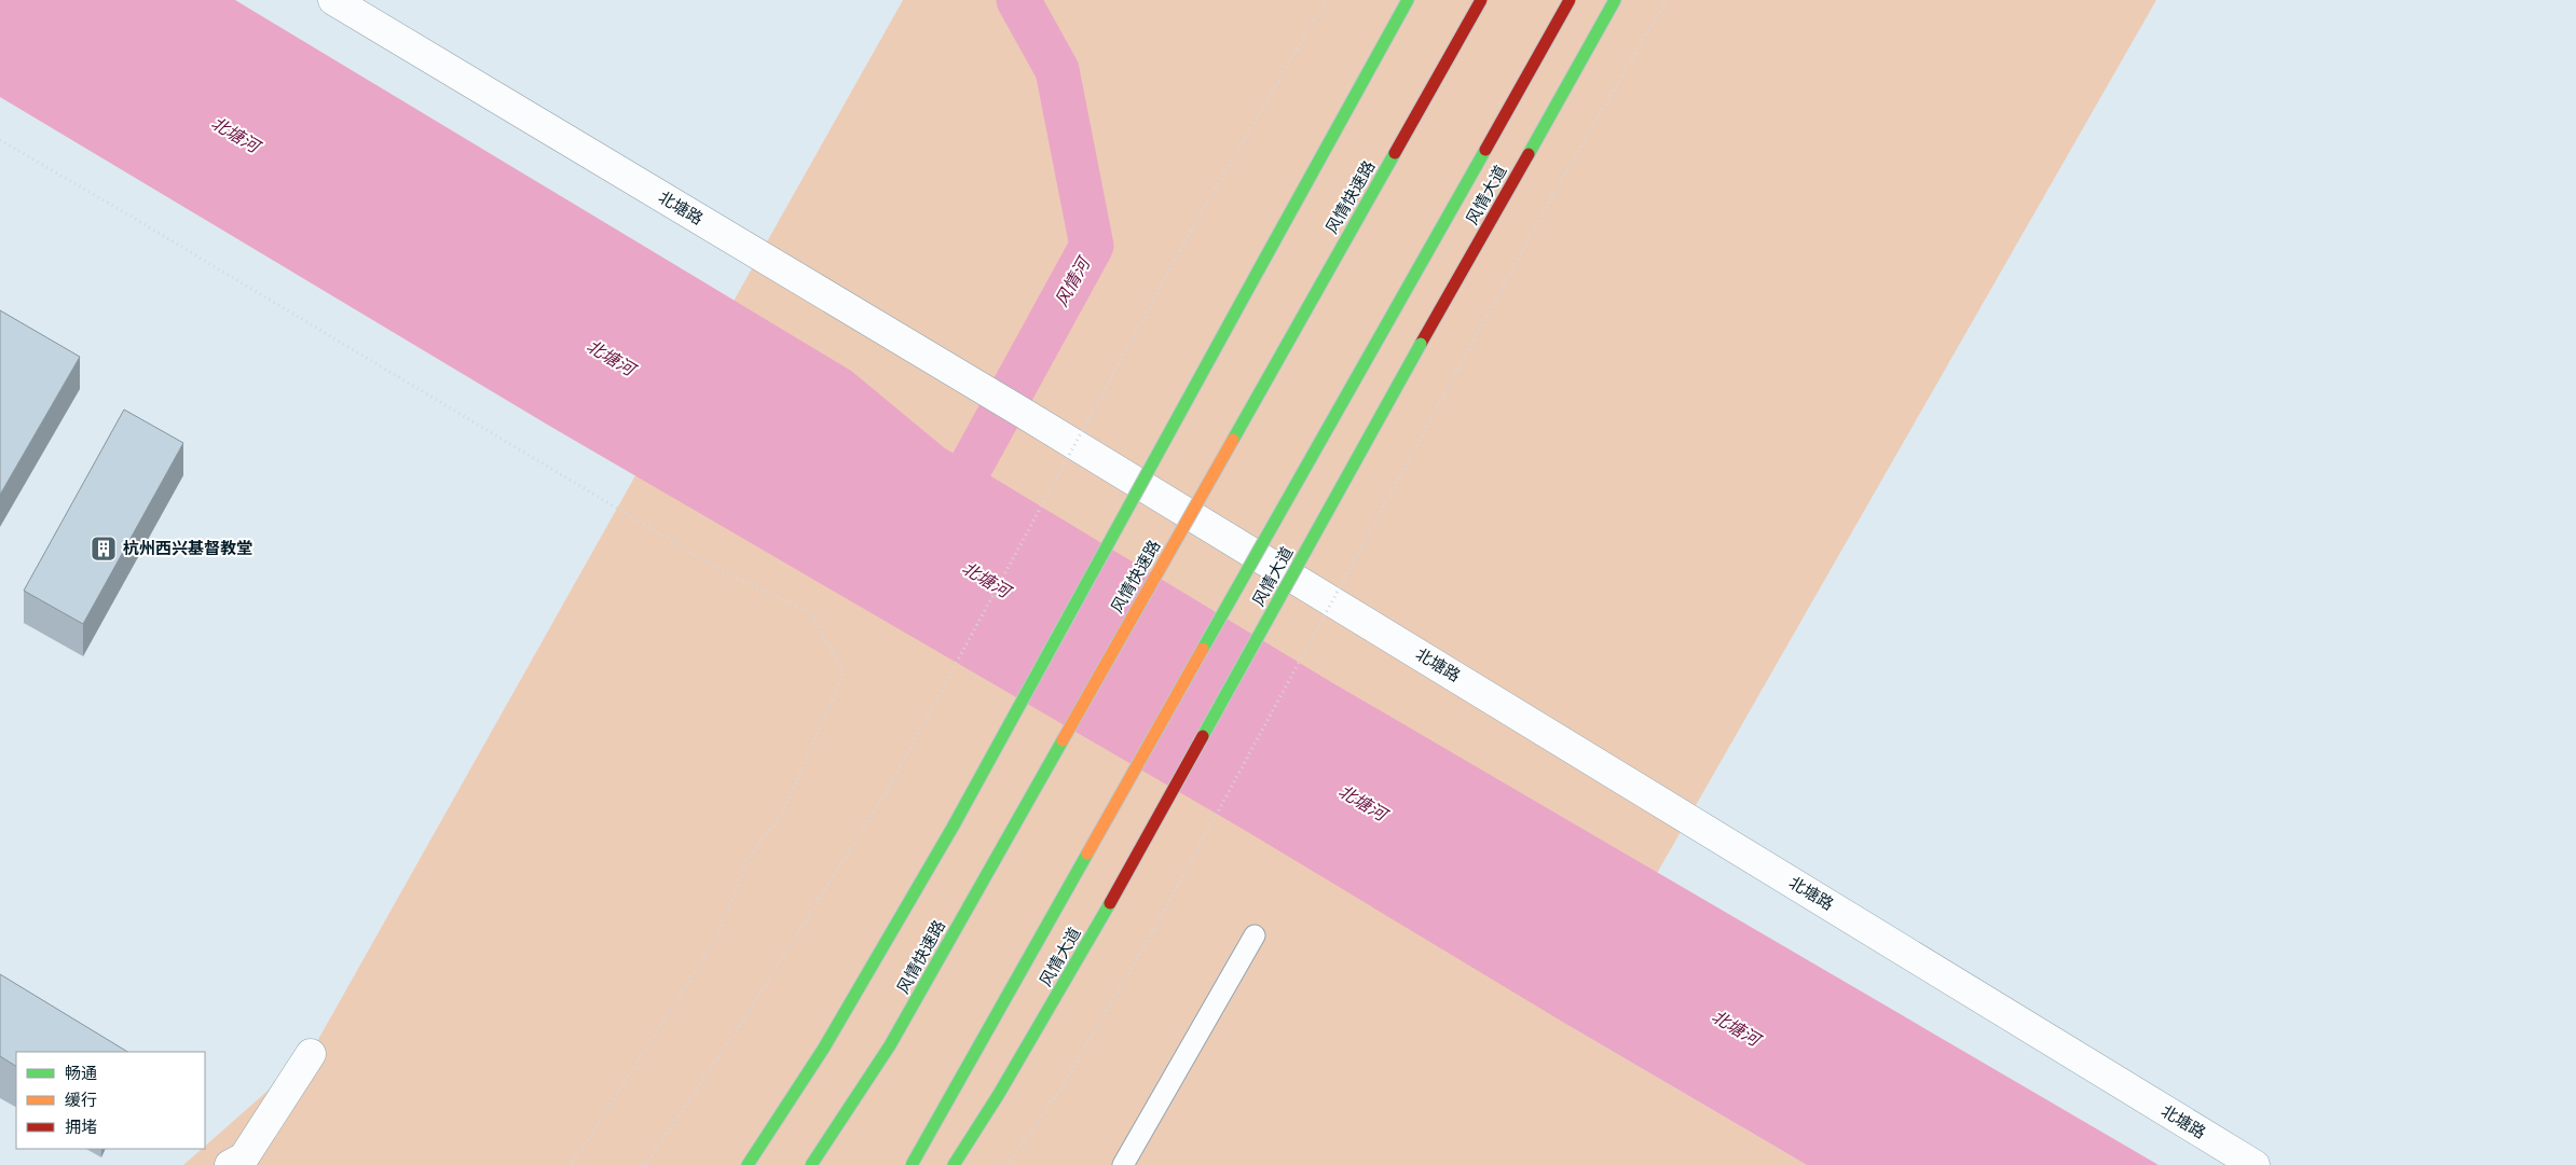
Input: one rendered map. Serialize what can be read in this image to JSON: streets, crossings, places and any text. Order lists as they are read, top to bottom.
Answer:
{
  "streets": {
    "main road": ["风情大道", "风情快速路"],
    "street": ["北塘路"]
  },
  "water": ["北塘河", "风情河"],
  "places": {
    "building": ["杭州西兴基督教堂"]
  },
  "legend": ["畅通", "缓行", "拥堵"]
}
